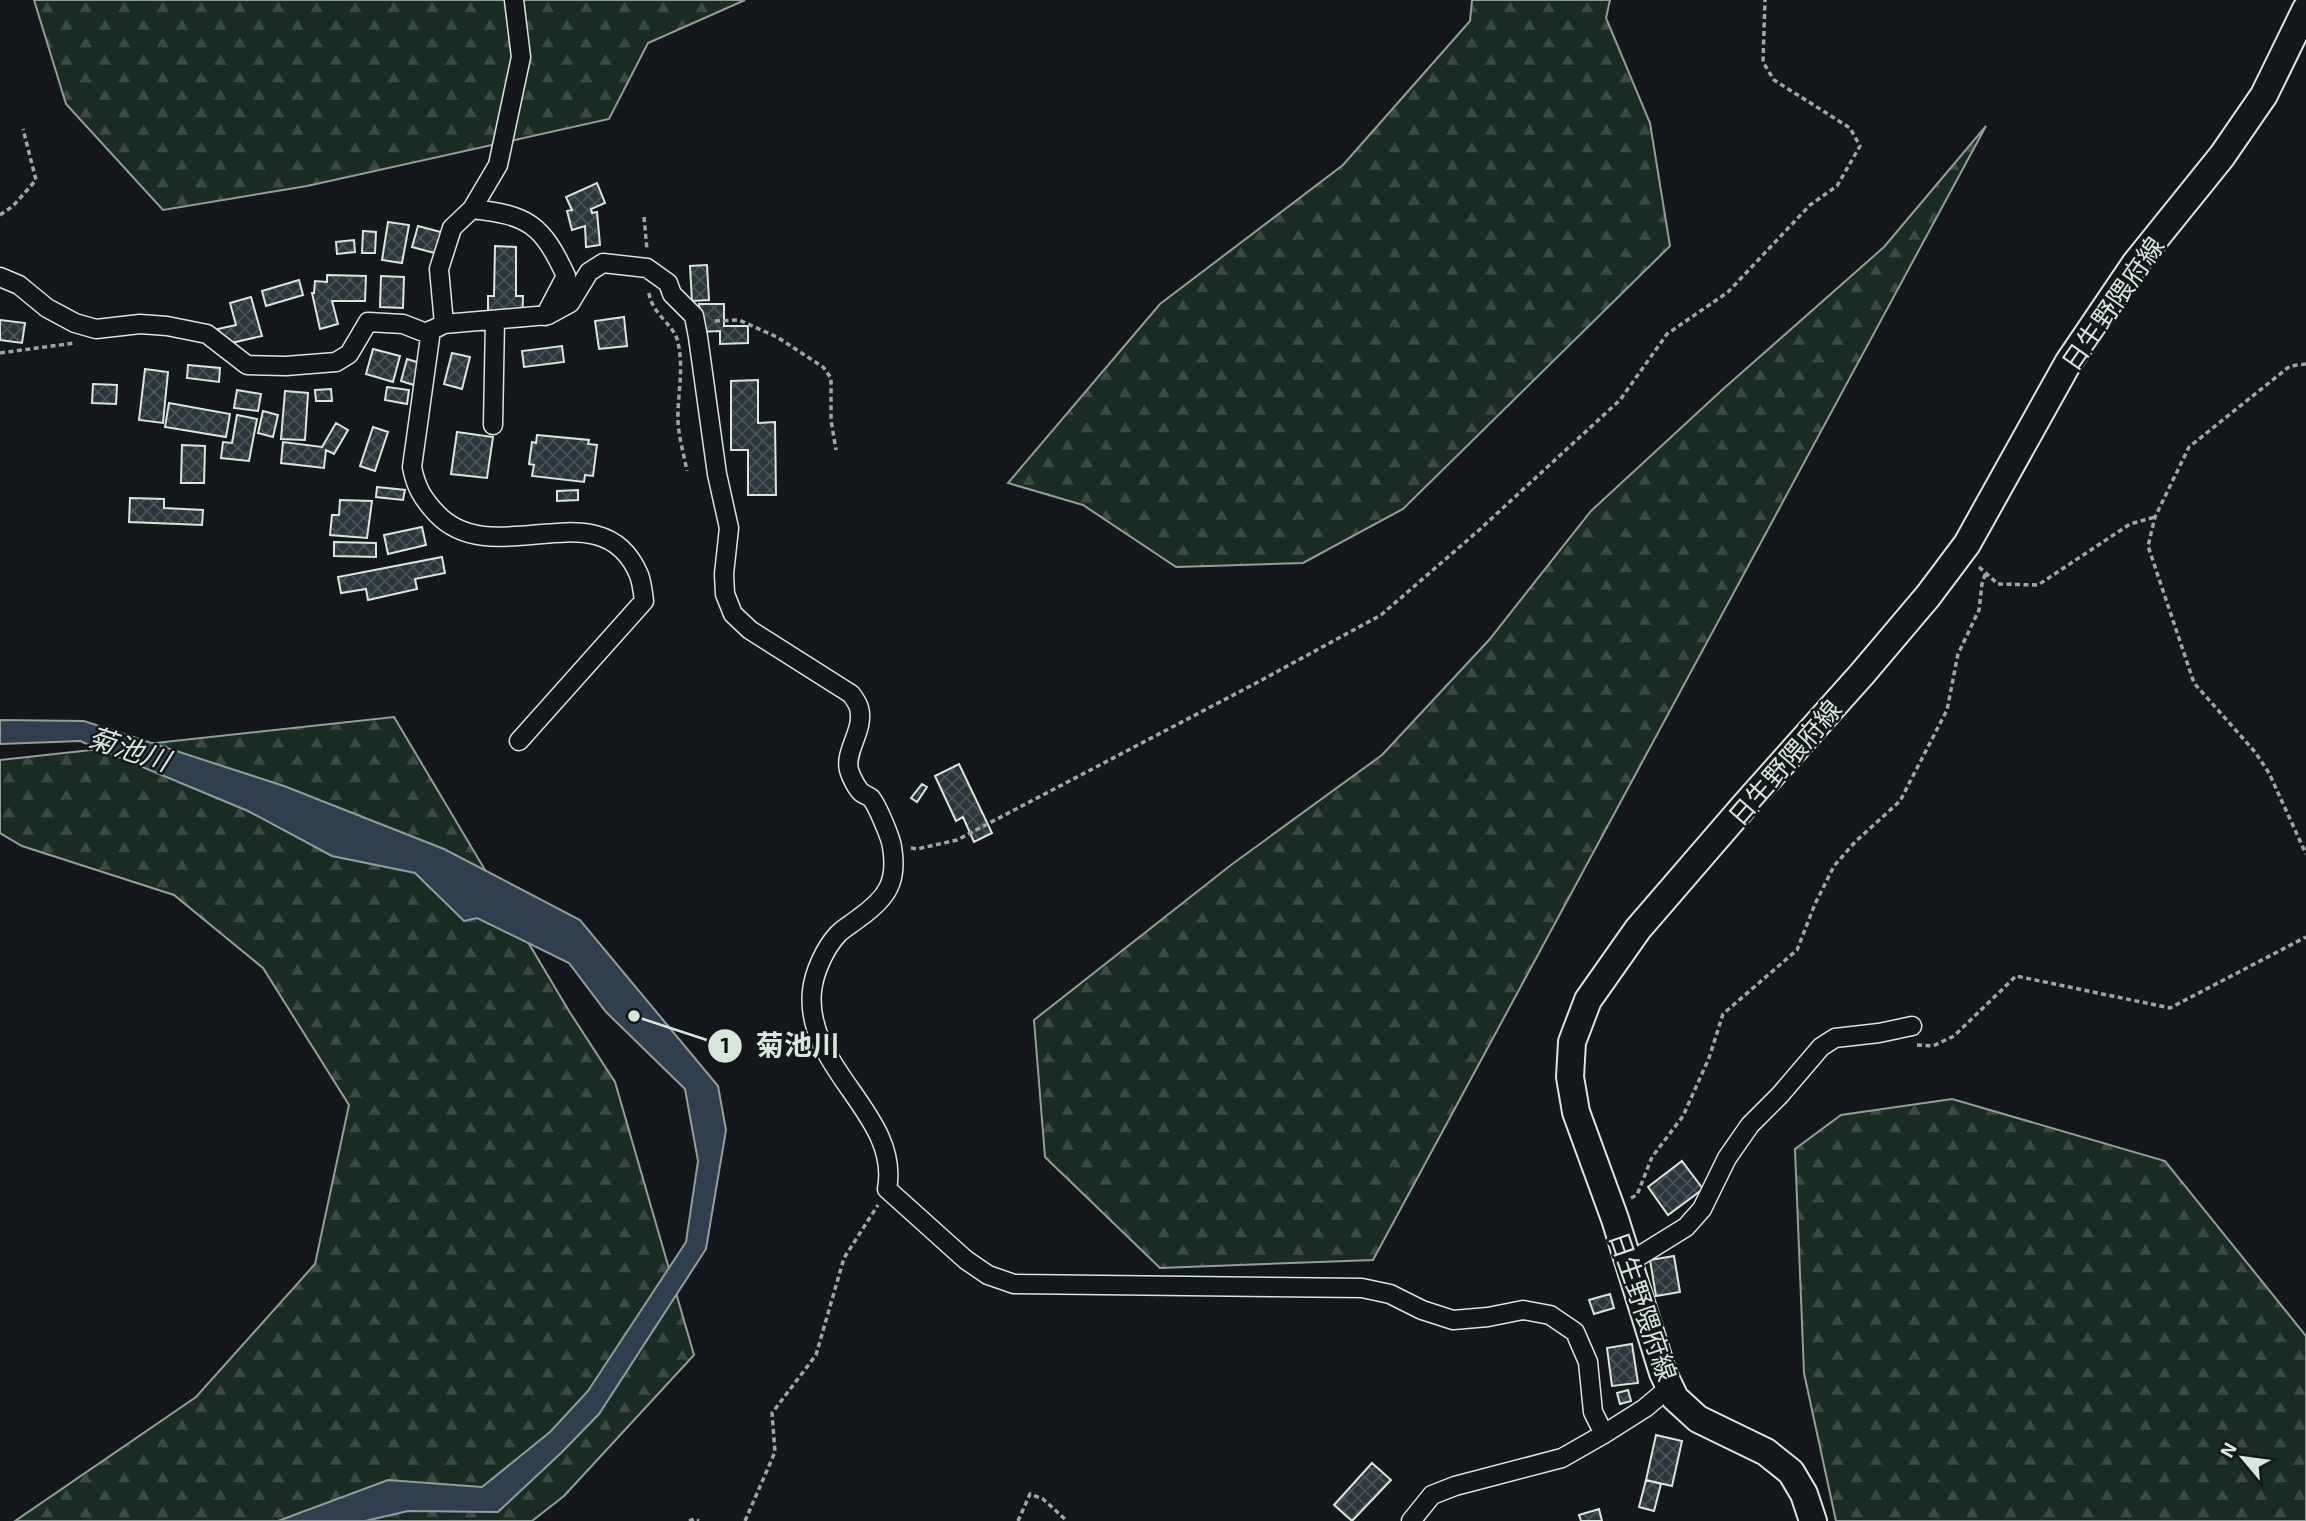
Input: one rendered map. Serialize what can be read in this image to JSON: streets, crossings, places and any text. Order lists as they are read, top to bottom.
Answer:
{
  "streets": {
    "main road": ["日生野隈府線"]
  },
  "water": ["菊池川"],
  "places": ["菊池川"],
  "north": "top left"
}
